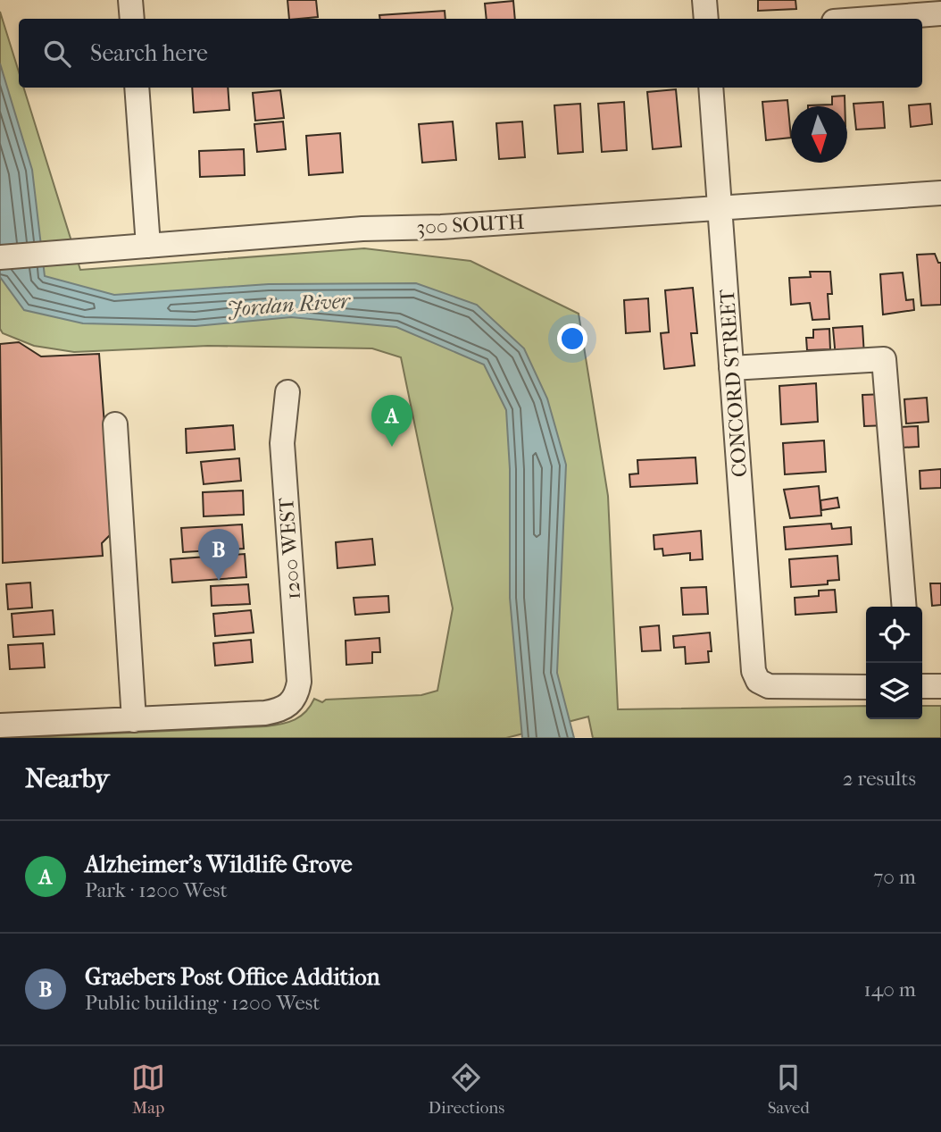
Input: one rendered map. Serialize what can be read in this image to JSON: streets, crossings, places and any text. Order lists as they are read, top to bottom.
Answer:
{
  "streets": {
    "street": ["300 SOUTH", "CONCORD STREET", "1200 WEST"]
  },
  "crossings": [
    ["300 SOUTH", "CONCORD STREET"]
  ],
  "water": ["Jordan River"],
  "north": "bottom",
  "page": {
    "search": "Search here",
    "pins": ["A", "B"],
    "heading": ["Nearby", "2 results"],
    "list": [
      {
        "mark": "A",
        "name": "Alzheimer’s Wildlife Grove",
        "note": "Park · 1200 West",
        "value": "70 m"
      },
      {
        "mark": "B",
        "name": "Graebers Post Office Addition",
        "note": "Public building · 1200 West",
        "value": "140 m"
      }
    ],
    "nav": ["Map", "Directions", "Saved"]
  }
}
